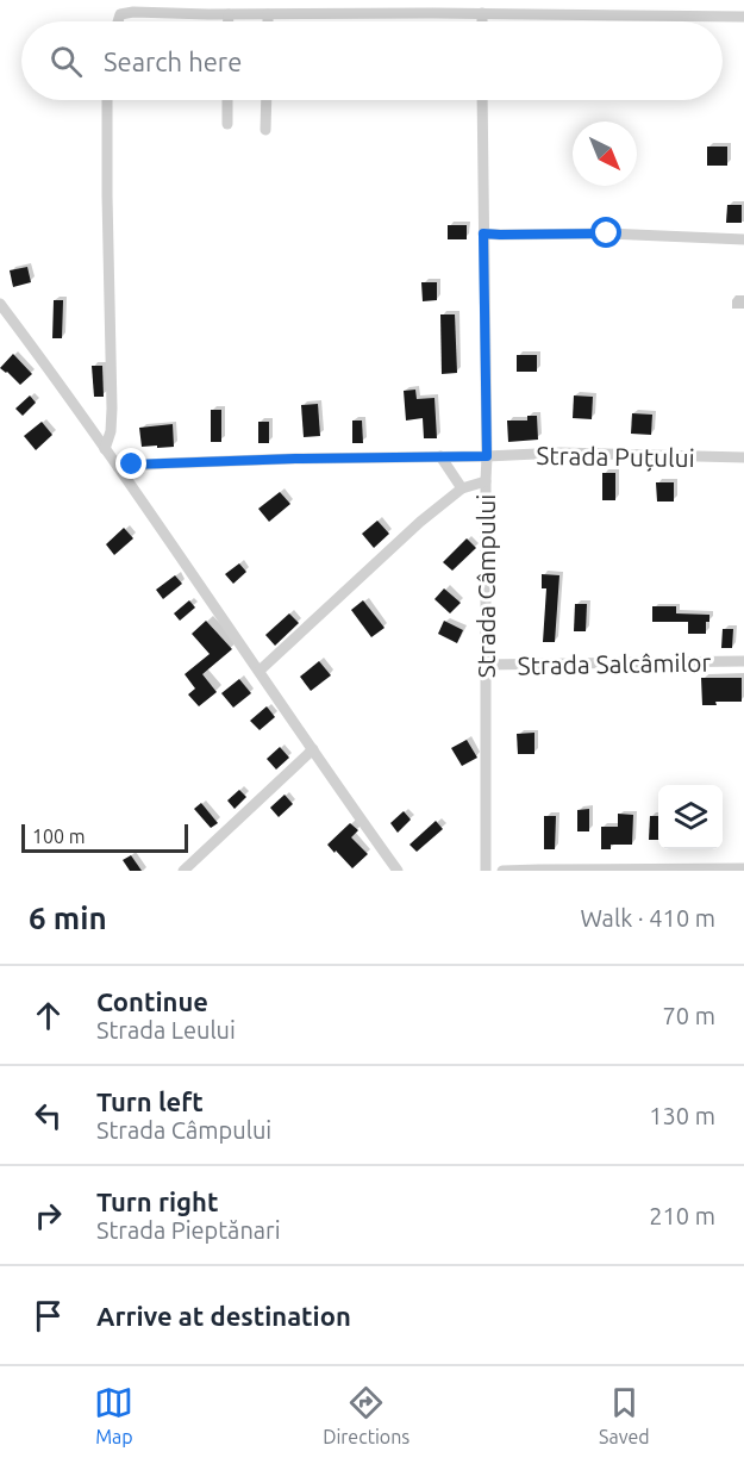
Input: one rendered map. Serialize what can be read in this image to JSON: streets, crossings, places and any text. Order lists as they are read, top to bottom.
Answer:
{
  "streets": {
    "street": ["Strada Puțului", "Strada Câmpului", "Strada Salcâmilor"]
  },
  "crossings": [
    ["Strada Puțului", "Strada Câmpului"],
    ["Strada Câmpului", "Strada Salcâmilor"]
  ],
  "scale_bar": "100 m",
  "north": "bottom right",
  "page": {
    "search": "Search here",
    "scale": "100 m",
    "heading": ["6 min", "Walk · 410 m"],
    "list": [
      ["Continue", "Strada Leului", "70 m"],
      ["Turn left", "Strada Câmpului", "130 m"],
      ["Turn right", "Strada Pieptănari", "210 m"],
      "Arrive at destination"
    ],
    "nav": ["Map", "Directions", "Saved"]
  }
}
